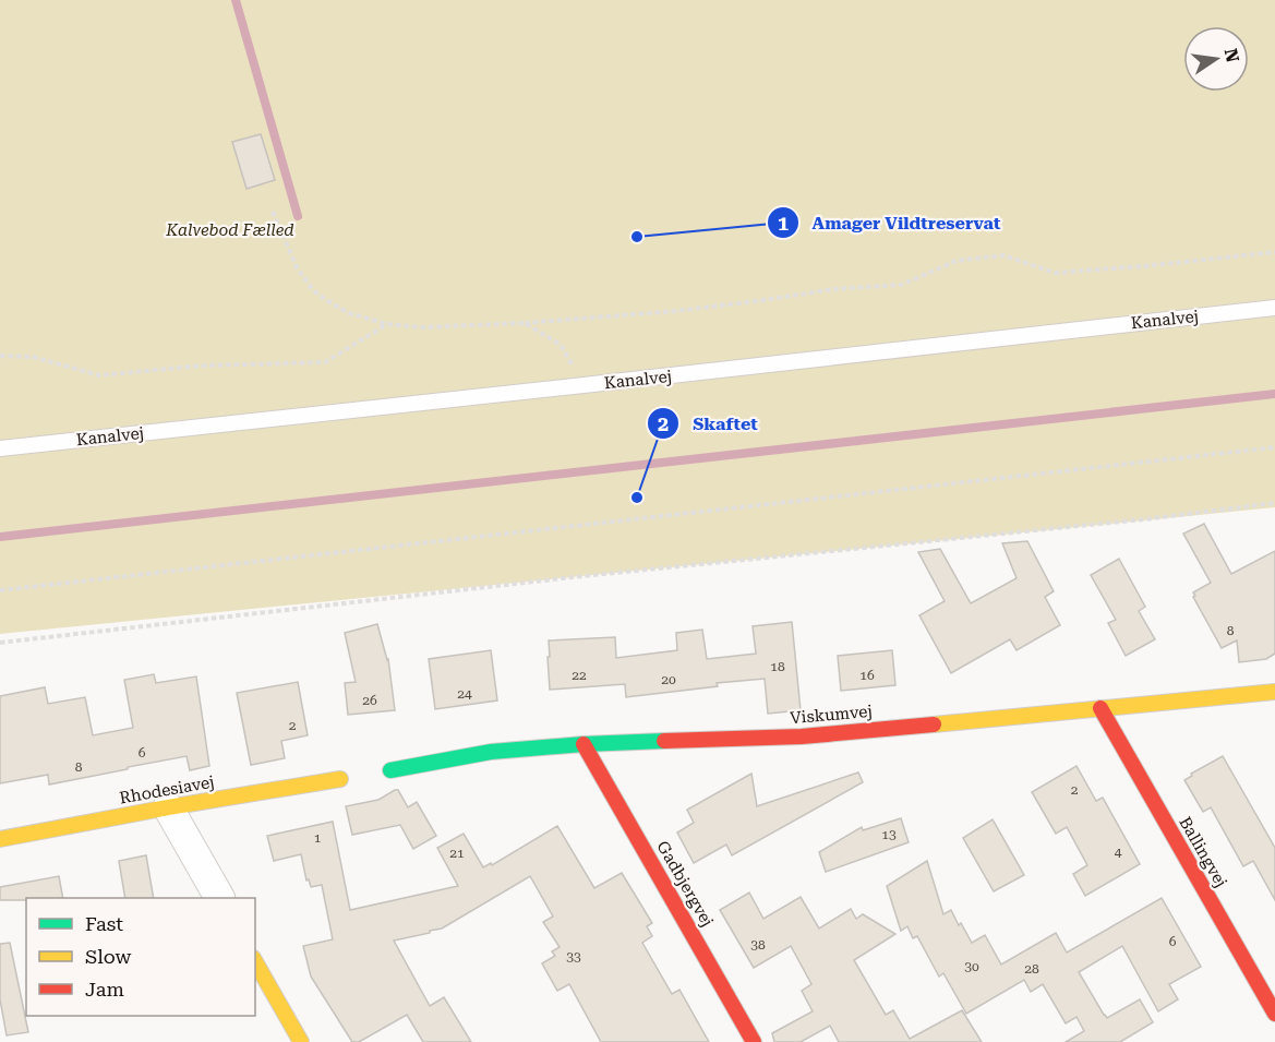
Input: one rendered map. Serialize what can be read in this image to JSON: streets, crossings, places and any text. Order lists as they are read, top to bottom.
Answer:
{
  "streets": {
    "street": [
      "Viskumvej",
      "Rhodesiavej",
      "Ballingvej",
      "Gadbjergvej"
    ],
    "lane": ["Kanalvej"]
  },
  "crossings": [
    ["Viskumvej", "Ballingvej"],
    ["Viskumvej", "Gadbjergvej"]
  ],
  "parks": ["Kalvebod Fælled"],
  "places": ["Amager Vildtreservat", "Skaftet"],
  "house_numbers": [
    "8",
    "18",
    "22",
    "16",
    "20",
    "24",
    "26",
    "2",
    "6",
    "8",
    "2",
    "13",
    "1",
    "4",
    "21",
    "6",
    "38",
    "33",
    "30",
    "28"
  ],
  "legend": ["Fast", "Slow", "Jam"],
  "north": "right"
}
